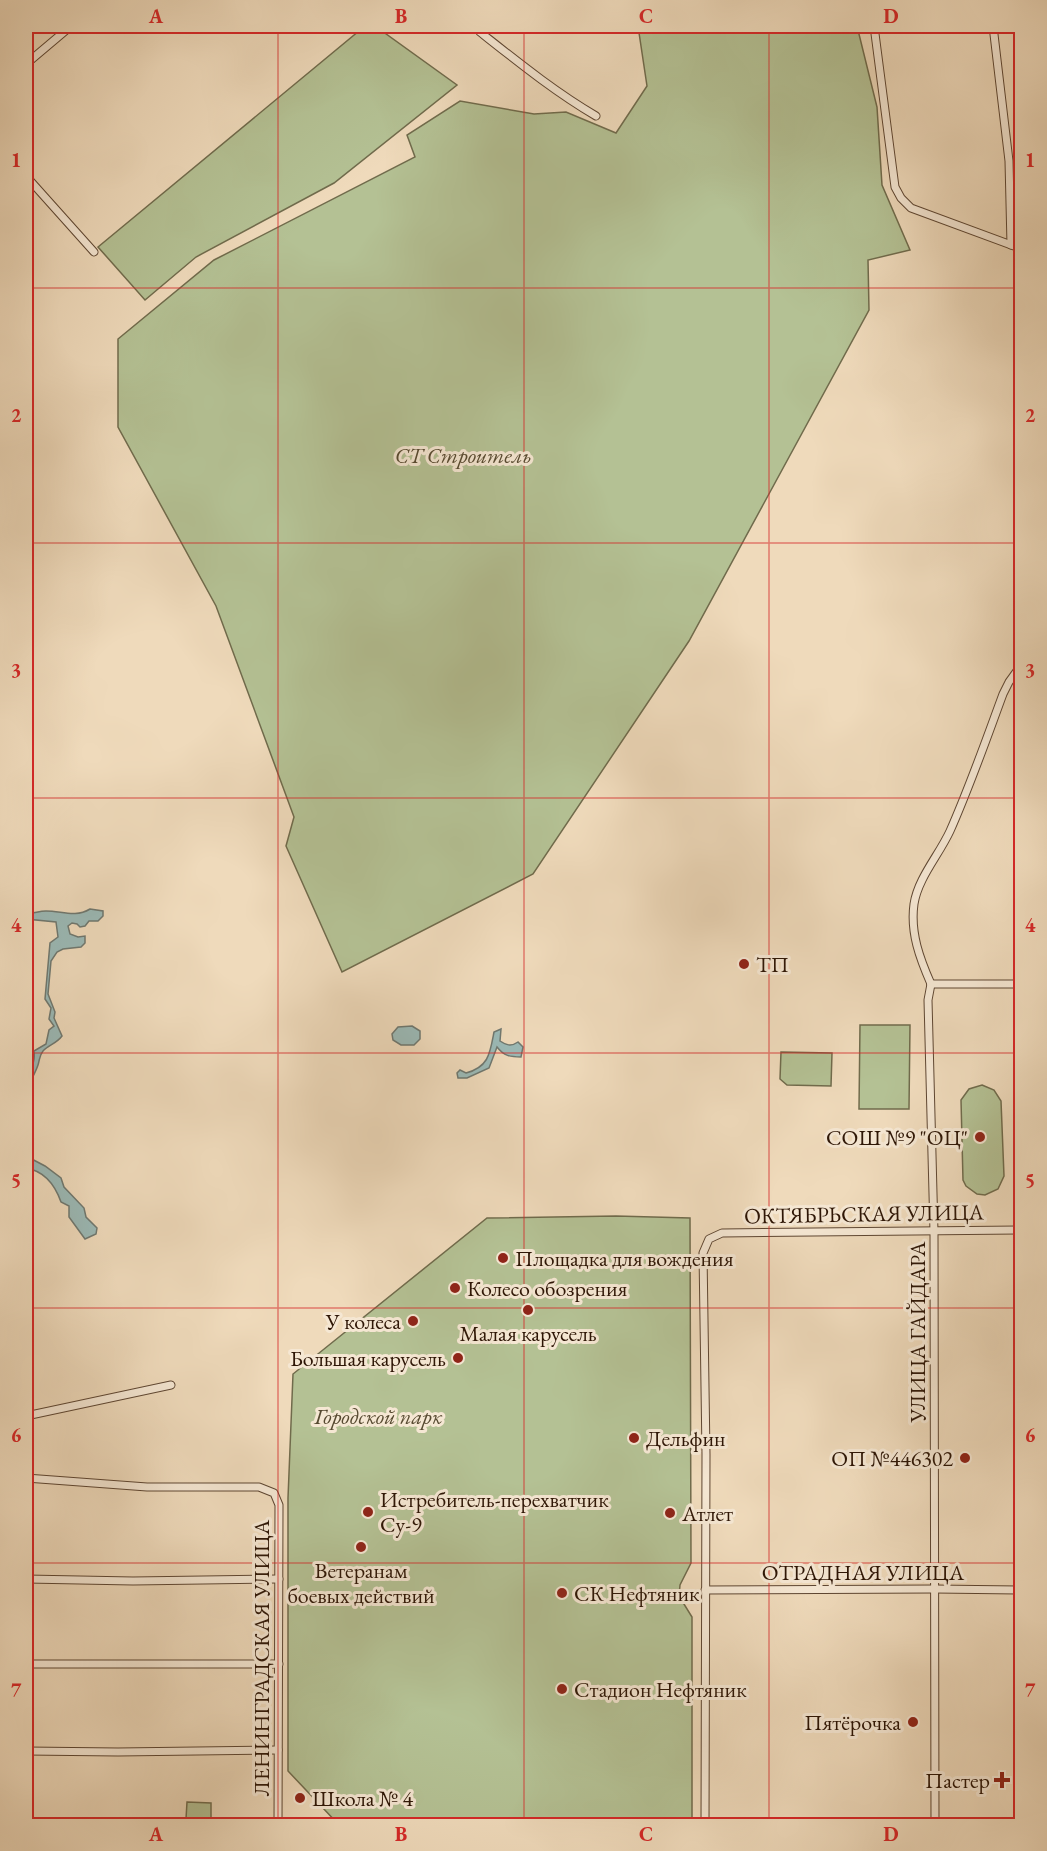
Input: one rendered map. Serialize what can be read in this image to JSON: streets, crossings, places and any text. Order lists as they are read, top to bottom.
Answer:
{
  "streets": {
    "street": [
      "ОКТЯБРЬСКАЯ УЛИЦА",
      "УЛИЦА ГАЙДАРА",
      "ОТРАДНАЯ УЛИЦА",
      "ЛЕНИНГРАДСКАЯ УЛИЦА"
    ]
  },
  "crossings": [
    ["ОКТЯБРЬСКАЯ УЛИЦА", "УЛИЦА ГАЙДАРА"],
    ["ОКТЯБРЬСКАЯ УЛИЦА", "ОТРАДНАЯ УЛИЦА"],
    ["УЛИЦА ГАЙДАРА", "ОТРАДНАЯ УЛИЦА"]
  ],
  "parks": ["СТ Строитель", "Городской парк"],
  "places": {
    "other": [
      "ТП",
      "СОШ №9 \"ОЦ\"",
      "Площадка для вождения",
      "Колесо обозрения",
      "Малая карусель",
      "У колеса",
      "Большая карусель",
      "Дельфин",
      "ОП №446302",
      "Истребитель-перехватчик Су-9",
      "Атлет",
      "Ветеранам боевых действий",
      "СК Нефтяник",
      "Стадион Нефтяник",
      "Пятёрочка",
      "Школа № 4"
    ],
    "health": ["Пастер"]
  },
  "grid": {
    "columns": [
      "A",
      "B",
      "C",
      "D"
    ],
    "rows": [
      "1",
      "2",
      "3",
      "4",
      "5",
      "6",
      "7"
    ]
  }
}
